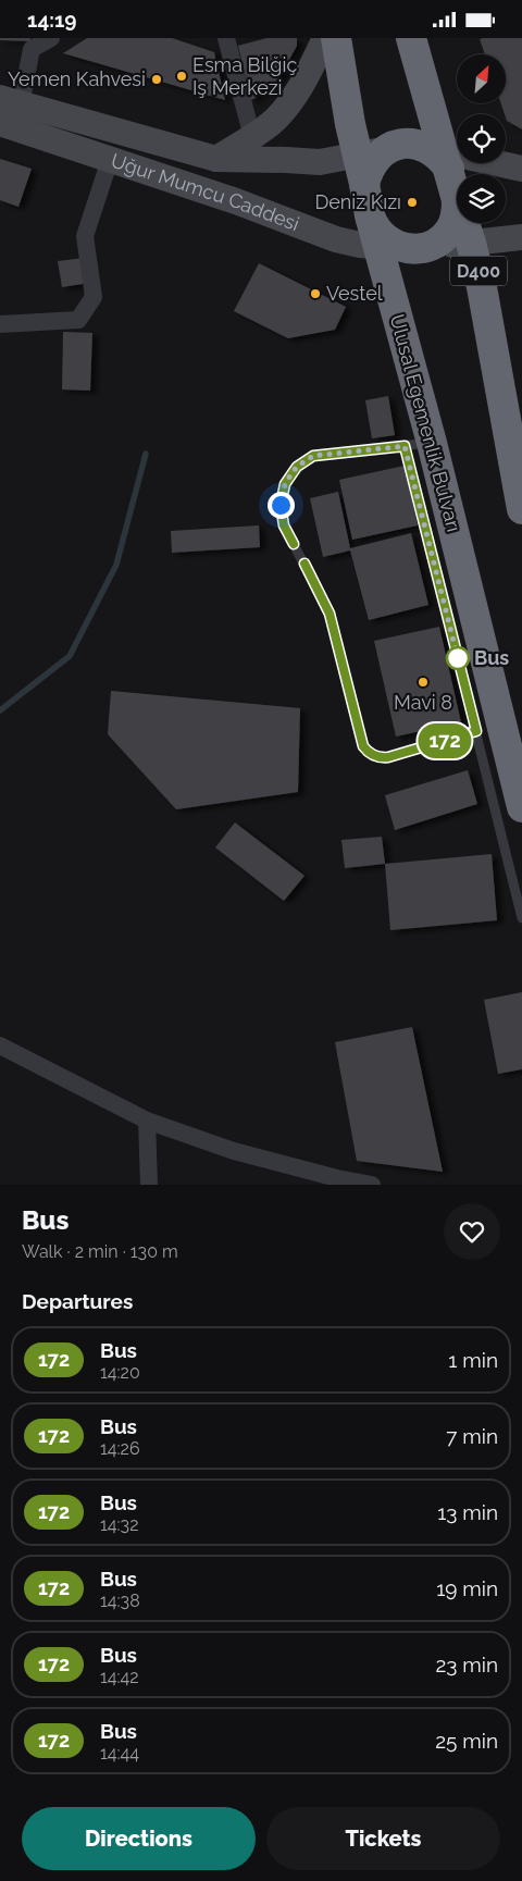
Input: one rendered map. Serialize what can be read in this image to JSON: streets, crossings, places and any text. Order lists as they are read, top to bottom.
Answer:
{
  "streets": {
    "highway": ["D400", "Ulusal Egemenlik Bulvarı"],
    "main road": ["Uğur Mumcu Caddesi"]
  },
  "crossings": [
    ["Uğur Mumcu Caddesi", "D400"],
    ["Uğur Mumcu Caddesi", "Ulusal Egemenlik Bulvarı"],
    ["D400", "Ulusal Egemenlik Bulvarı"]
  ],
  "places": [
    "Esma Bilğiç Iş Merkezi",
    "Yemen Kahvesi",
    "Deniz Kızı",
    "Vestel",
    "Bus",
    "Mavi 8"
  ],
  "lines": ["bus line 172"],
  "north": "top right",
  "page": {
    "status": "14:19",
    "on_map": "172",
    "heading": [
      ["Bus", "Walk · 2 min · 130 m"],
      "Departures"
    ],
    "list": [
      {
        "mark": "172",
        "name": "Bus",
        "note": "14:20",
        "value": "1 min"
      },
      {
        "mark": "172",
        "name": "Bus",
        "note": "14:26",
        "value": "7 min"
      },
      {
        "mark": "172",
        "name": "Bus",
        "note": "14:32",
        "value": "13 min"
      },
      {
        "mark": "172",
        "name": "Bus",
        "note": "14:38",
        "value": "19 min"
      },
      {
        "mark": "172",
        "name": "Bus",
        "note": "14:42",
        "value": "23 min"
      },
      {
        "mark": "172",
        "name": "Bus",
        "note": "14:44",
        "value": "25 min"
      }
    ],
    "buttons": ["Directions", "Tickets"]
  }
}
